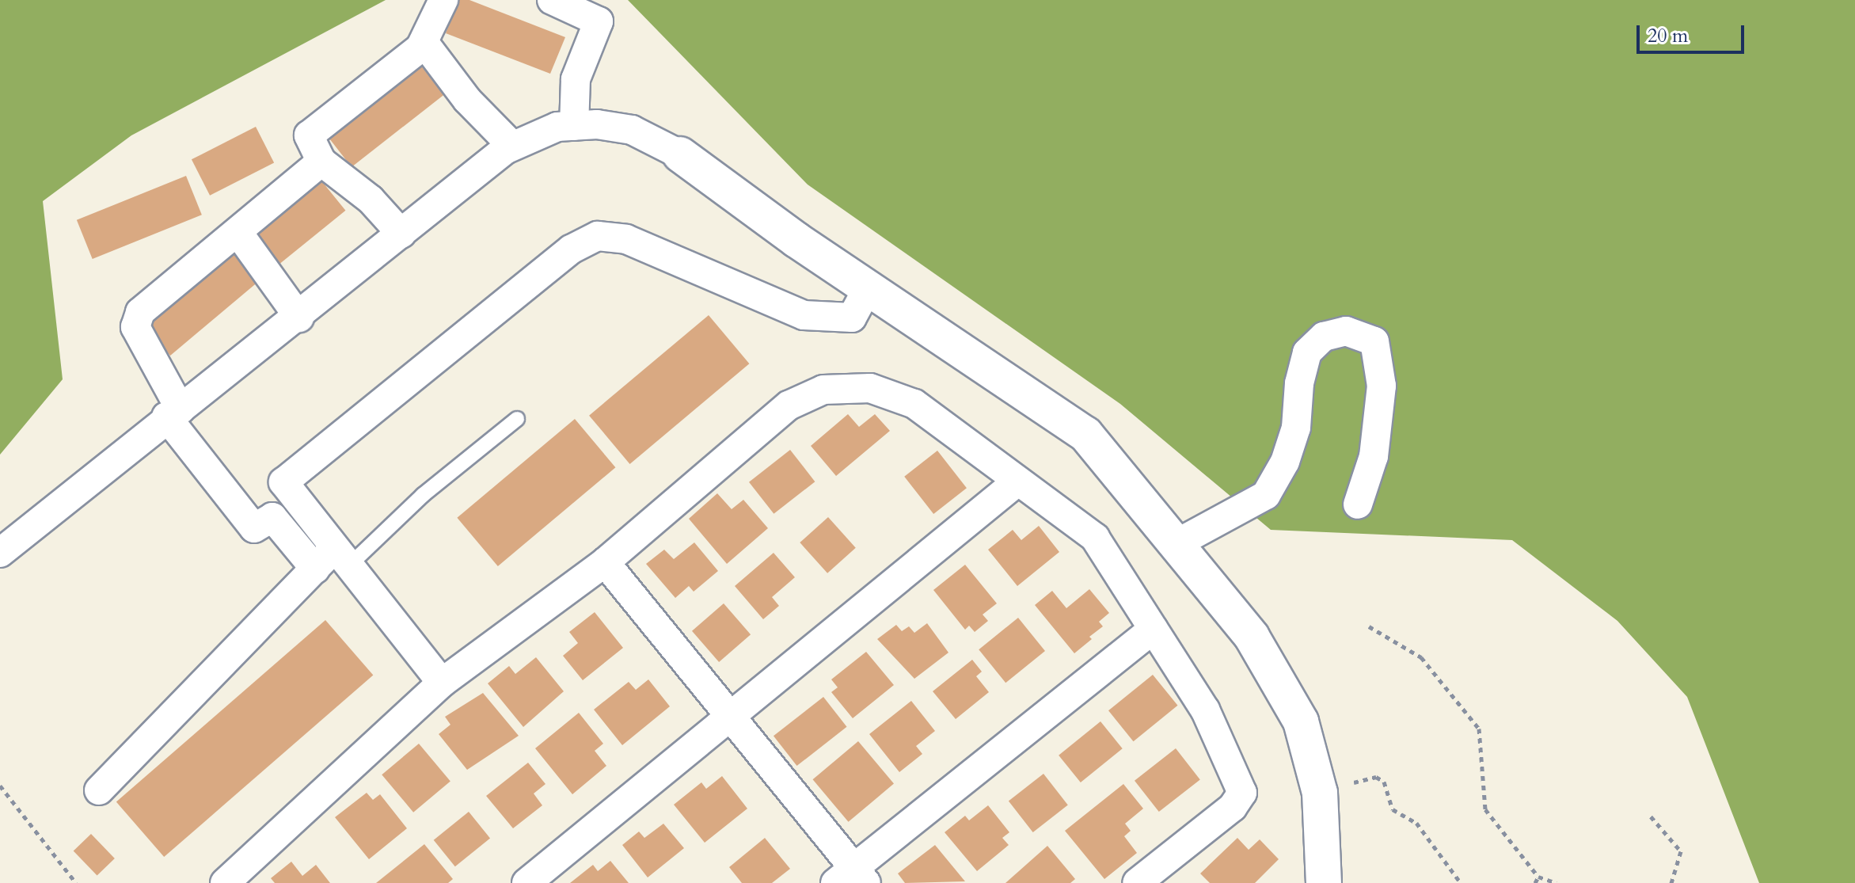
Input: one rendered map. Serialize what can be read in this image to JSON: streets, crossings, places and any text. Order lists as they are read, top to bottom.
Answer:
{
  "scale_bar": "20 m"
}
